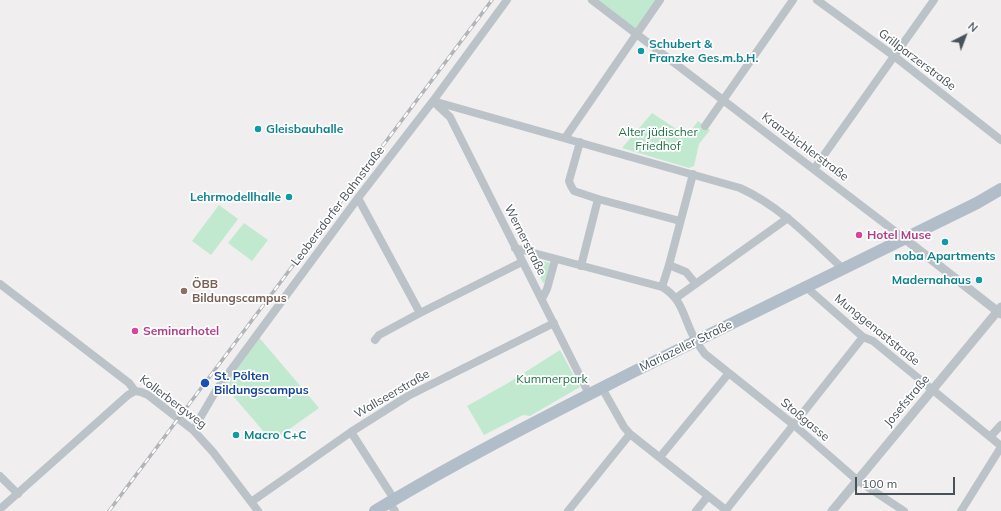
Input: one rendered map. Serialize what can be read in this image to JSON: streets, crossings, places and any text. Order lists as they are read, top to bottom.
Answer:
{
  "streets": {
    "main road": ["Mariazeller Straße"],
    "street": [
      "Grillparzerstraße",
      "Kranzbichlerstraße",
      "Leobersdorfer Bahnstraße",
      "Wernerstraße",
      "Munggenaststraße",
      "Wallseerstraße",
      "Josefstraße",
      "Kollerbergweg",
      "Stoßgasse"
    ]
  },
  "crossings": [
    ["Kranzbichlerstraße", "Mariazeller Straße"],
    ["Kranzbichlerstraße", "Josefstraße"],
    ["Leobersdorfer Bahnstraße", "Wernerstraße"],
    ["Leobersdorfer Bahnstraße", "Kollerbergweg"],
    ["Wernerstraße", "Mariazeller Straße"],
    ["Wernerstraße", "Wallseerstraße"],
    ["Munggenaststraße", "Mariazeller Straße"],
    ["Munggenaststraße", "Josefstraße"],
    ["Mariazeller Straße", "Stoßgasse"],
    ["Wallseerstraße", "Kollerbergweg"],
    ["Josefstraße", "Stoßgasse"]
  ],
  "parks": ["Alter jüdischer Friedhof", "Kummerpark"],
  "places": [
    "Schubert & Franzke Ges.m.b.H.",
    "Gleisbauhalle",
    "Lehrmodellhalle",
    "Hotel Muse",
    "noba Apartments",
    "Madernahaus",
    "ÖBB Bildungscampus",
    "Seminarhotel",
    "St. Pölten Bildungscampus",
    "Macro C+C"
  ],
  "scale_bar": "100 m",
  "north": "top right"
}
